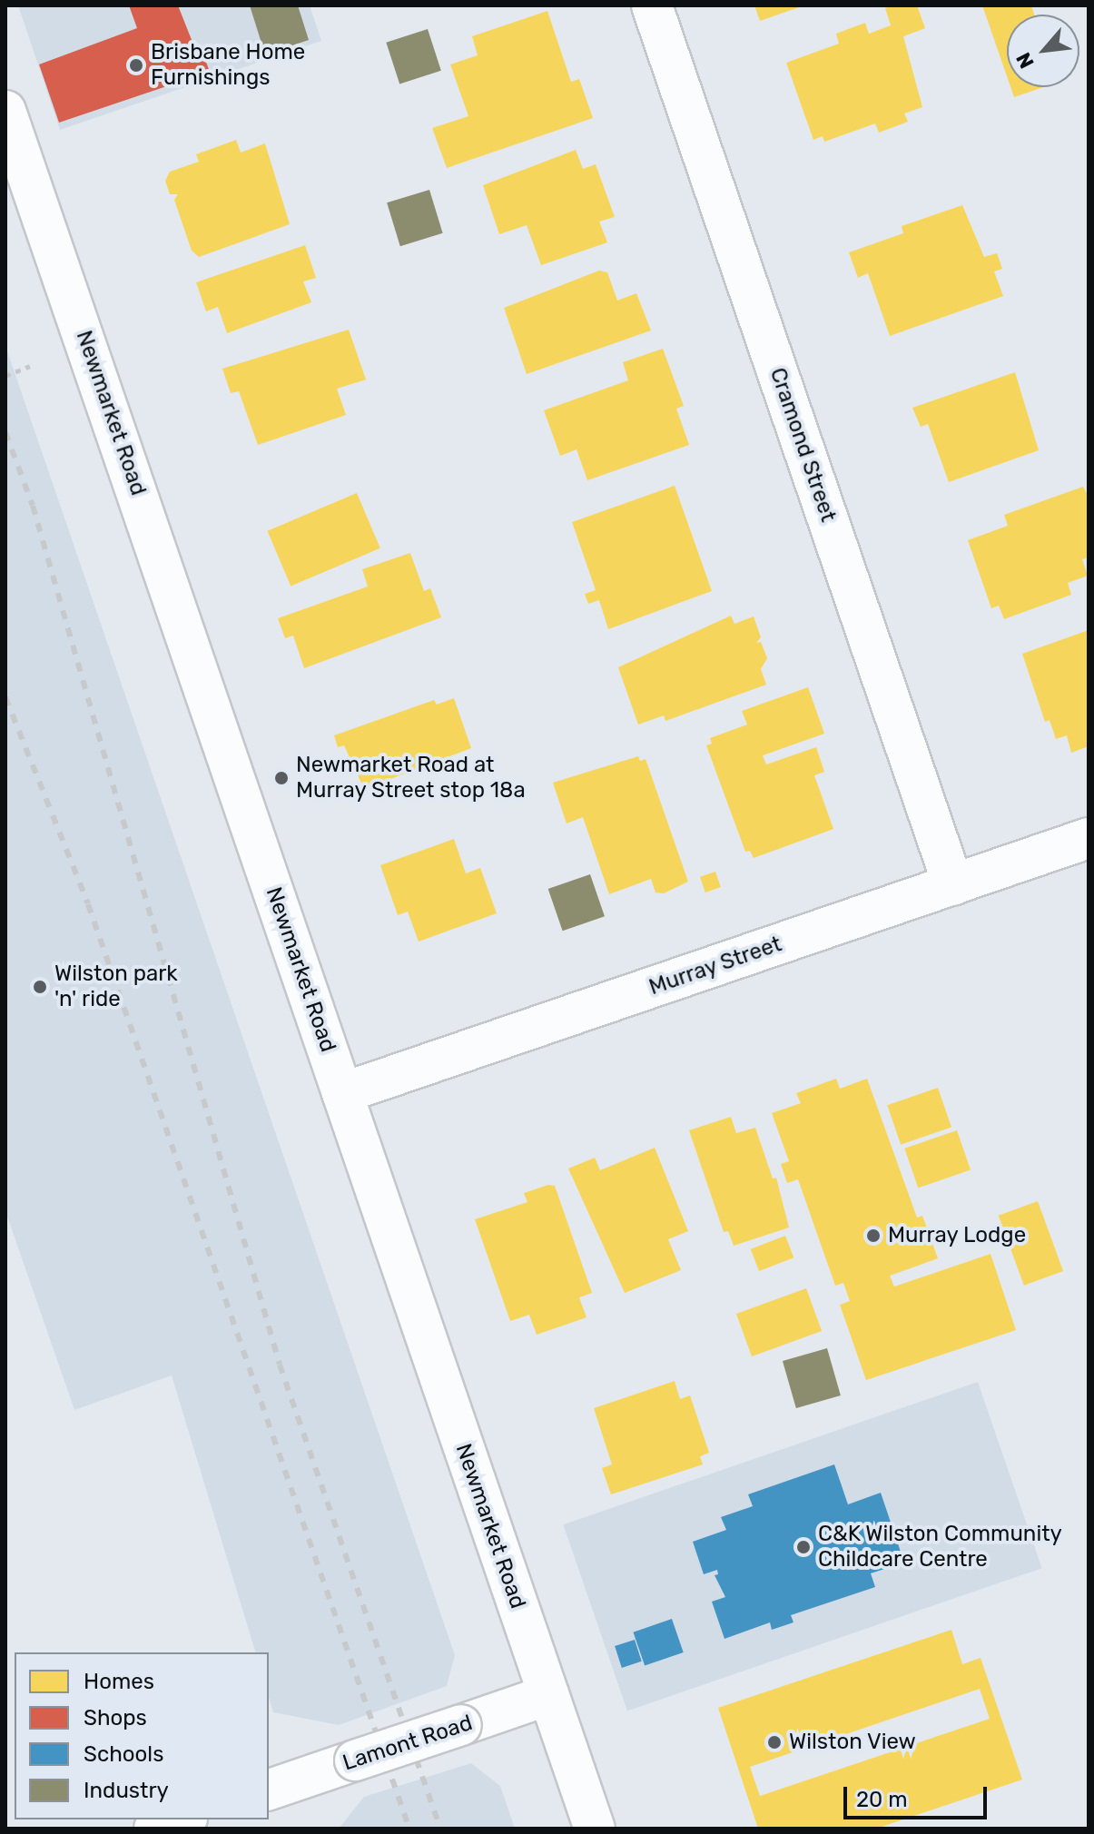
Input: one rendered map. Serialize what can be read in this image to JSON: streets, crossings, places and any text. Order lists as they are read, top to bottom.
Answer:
{
  "streets": {
    "street": [
      "Newmarket Road",
      "Cramond Street",
      "Murray Street",
      "Lamont Road"
    ]
  },
  "crossings": [
    ["Newmarket Road", "Murray Street"],
    ["Newmarket Road", "Lamont Road"],
    ["Cramond Street", "Murray Street"]
  ],
  "places": [
    "Brisbane Home Furnishings",
    "Newmarket Road at Murray Street stop 18a",
    "Wilston park 'n' ride",
    "Murray Lodge",
    "C&K Wilston Community Childcare Centre",
    "Wilston View"
  ],
  "legend": [
    "Homes",
    "Shops",
    "Schools",
    "Industry"
  ],
  "scale_bar": "20 m",
  "north": "bottom left"
}
